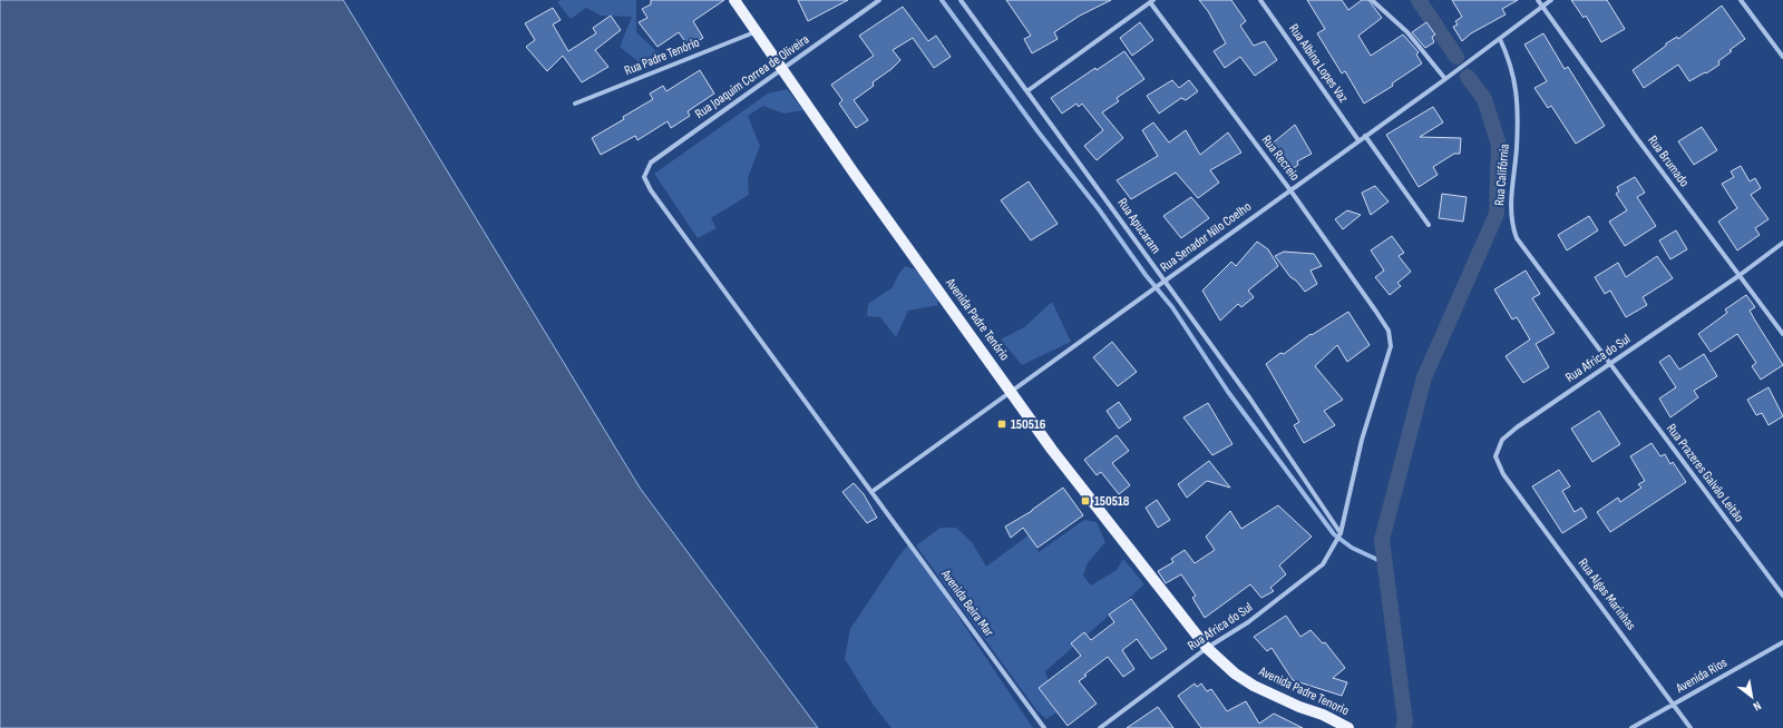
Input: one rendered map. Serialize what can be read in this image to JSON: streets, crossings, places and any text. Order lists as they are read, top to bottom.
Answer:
{
  "streets": {
    "main road": ["Avenida Padre Tenório", "Avenida Padre Tenorio"],
    "street": [
      "Rua Padre Tenório",
      "Rua Albina Lopes Vaz",
      "Rua Joaquim Correa de Oliveira",
      "Rua Recreio",
      "Rua Brumado",
      "Rua Califórnia",
      "Rua Apucaram",
      "Rua Senador Nilo Coelho",
      "Rua Africa do Sul",
      "Rua Prazeres Galvão Leitão",
      "Rua Algas Marinhas",
      "Avenida Beira Mar",
      "Avenida Rios"
    ]
  },
  "crossings": [
    ["Rua Padre Tenório", "Avenida Padre Tenório"],
    ["Rua Albina Lopes Vaz", "Rua Senador Nilo Coelho"],
    ["Rua Joaquim Correa de Oliveira", "Avenida Padre Tenório"],
    ["Rua Joaquim Correa de Oliveira", "Avenida Beira Mar"],
    ["Rua Recreio", "Rua Senador Nilo Coelho"],
    ["Rua Recreio", "Rua Africa do Sul"],
    ["Rua Brumado", "Rua Senador Nilo Coelho"],
    ["Rua Brumado", "Rua Africa do Sul"],
    ["Rua Califórnia", "Rua Senador Nilo Coelho"],
    ["Rua Califórnia", "Rua Africa do Sul"],
    ["Rua Califórnia", "Rua Prazeres Galvão Leitão"],
    ["Rua Apucaram", "Rua Senador Nilo Coelho"],
    ["Rua Apucaram", "Rua Africa do Sul"],
    ["Rua Senador Nilo Coelho", "Avenida Padre Tenório"],
    ["Rua Senador Nilo Coelho", "Avenida Beira Mar"],
    ["Avenida Padre Tenório", "Rua Africa do Sul"],
    ["Avenida Padre Tenório", "Avenida Padre Tenorio"],
    ["Rua Africa do Sul", "Rua Prazeres Galvão Leitão"],
    ["Rua Africa do Sul", "Rua Algas Marinhas"],
    ["Rua Africa do Sul", "Avenida Padre Tenorio"],
    ["Rua Algas Marinhas", "Avenida Rios"]
  ],
  "places": {
    "transit": ["150516", "150518"]
  },
  "north": "bottom right"
}
